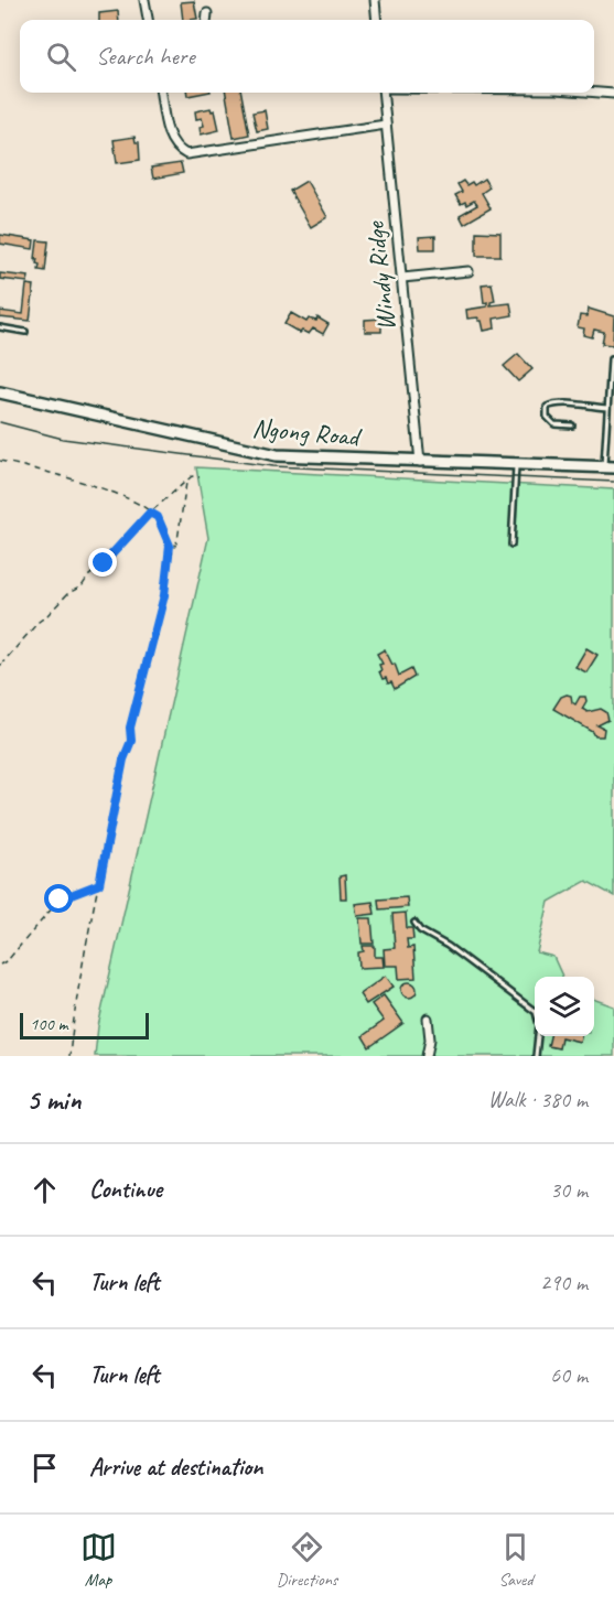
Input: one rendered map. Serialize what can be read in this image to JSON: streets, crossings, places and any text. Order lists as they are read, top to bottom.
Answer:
{
  "streets": {
    "main road": ["Ngong Road"],
    "street": ["Windy Ridge"]
  },
  "crossings": [
    ["Windy Ridge", "Ngong Road"]
  ],
  "scale_bar": "100 m",
  "page": {
    "search": "Search here",
    "scale": "100 m",
    "heading": ["5 min", "Walk · 380 m"],
    "list": [
      ["Continue", "30 m"],
      ["Turn left", "290 m"],
      ["Turn left", "60 m"],
      "Arrive at destination"
    ],
    "nav": ["Map", "Directions", "Saved"]
  }
}
